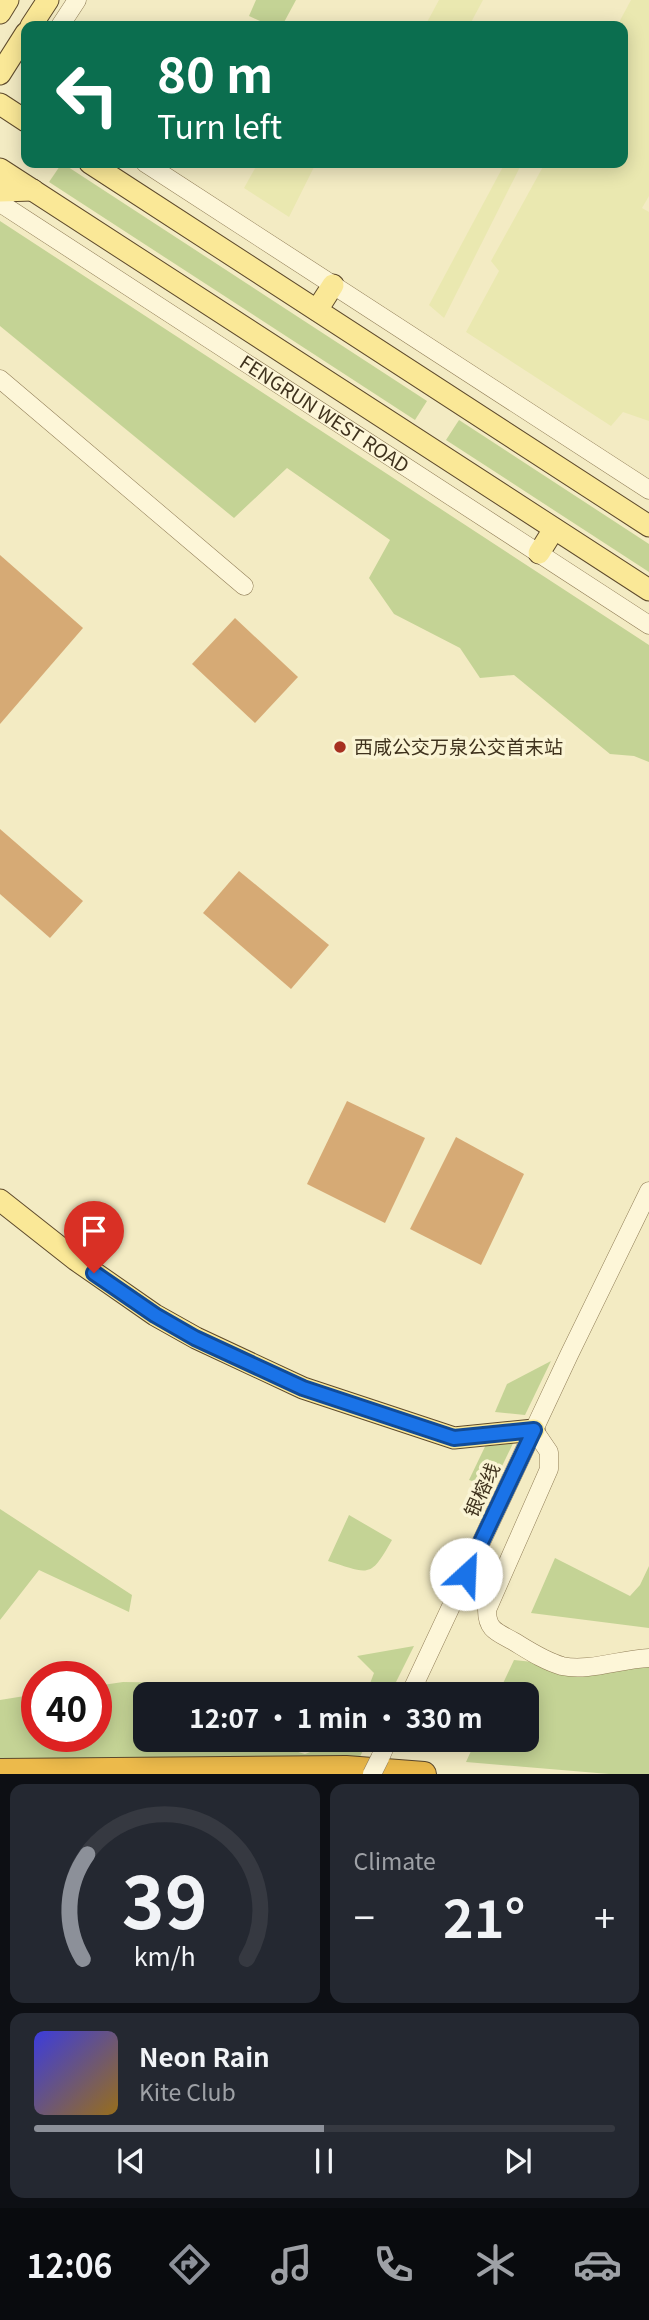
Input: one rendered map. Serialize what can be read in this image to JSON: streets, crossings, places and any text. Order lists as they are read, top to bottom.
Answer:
{
  "streets": {
    "main road": ["FENGRUN WEST ROAD"],
    "street": ["银榕线"]
  },
  "places": ["西咸公交万泉公交首末站"],
  "page": {
    "turn": ["80 m", "Turn left"],
    "limit": "40",
    "trip": "12:07 · 1 min · 330 m",
    "tile": "Climate",
    "heat": ["−", "21°", "+"],
    "song": ["Neon Rain", "Kite Club"],
    "tabs": "12:06",
    "gauge": ["39", "km/h"]
  }
}
